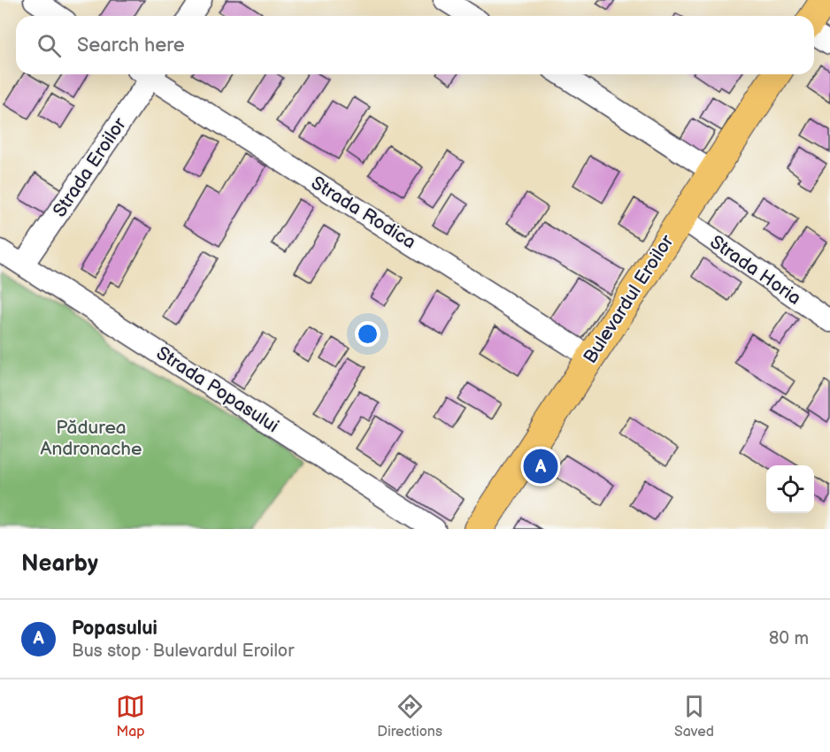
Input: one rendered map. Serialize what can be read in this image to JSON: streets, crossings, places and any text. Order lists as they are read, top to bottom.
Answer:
{
  "streets": {
    "main road": ["Bulevardul Eroilor"],
    "street": [
      "Strada Eroilor",
      "Strada Rodica",
      "Strada Horia",
      "Strada Popasului"
    ]
  },
  "crossings": [
    ["Strada Eroilor", "Strada Popasului"],
    ["Strada Rodica", "Bulevardul Eroilor"],
    ["Strada Horia", "Bulevardul Eroilor"]
  ],
  "parks": ["Pădurea Andronache"],
  "page": {
    "search": "Search here",
    "pins": "A",
    "heading": "Nearby",
    "list": [
      {
        "mark": "A",
        "name": "Popasului",
        "note": "Bus stop · Bulevardul Eroilor",
        "value": "80 m"
      }
    ],
    "nav": ["Map", "Directions", "Saved"]
  }
}
